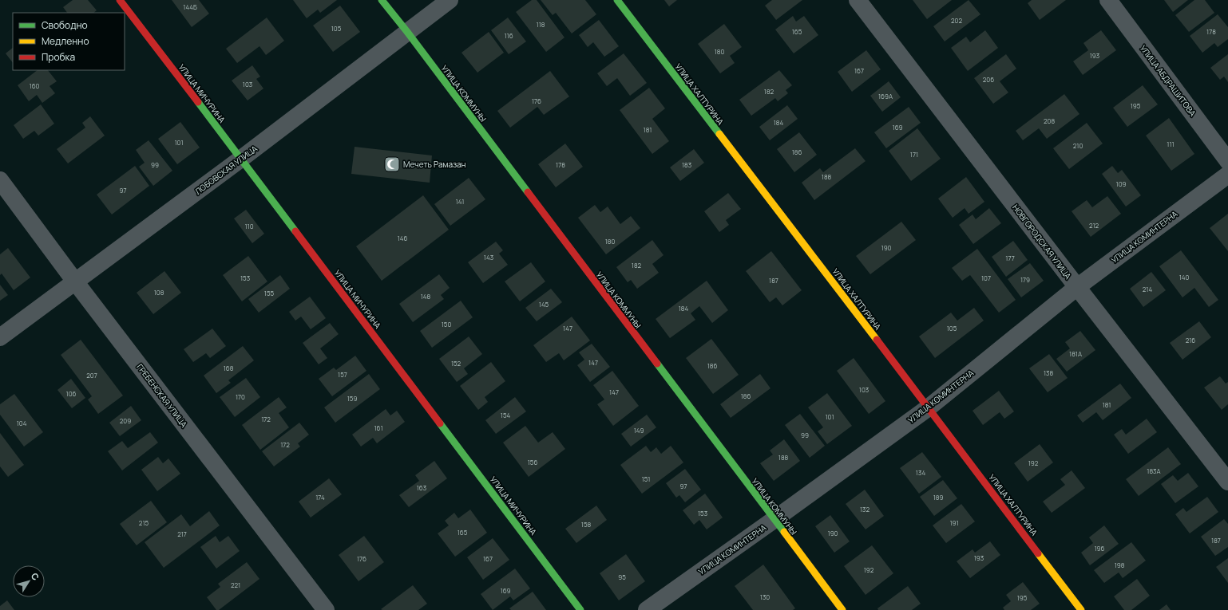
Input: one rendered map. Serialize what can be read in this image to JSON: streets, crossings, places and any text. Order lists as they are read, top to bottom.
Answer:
{
  "streets": {
    "street": [
      "УЛИЦА АБДРАШИТОВА",
      "УЛИЦА МИЧУРИНА",
      "УЛИЦА КОММУНЫ",
      "УЛИЦА ХАЛТУРИНА",
      "ЛОБОВСКАЯ УЛИЦА",
      "УЛИЦА КОМИНТЕРНА",
      "НОВГОРОДСКАЯ УЛИЦА",
      "ГРЕБЕНСКАЯ УЛИЦА"
    ]
  },
  "crossings": [
    ["УЛИЦА МИЧУРИНА", "ЛОБОВСКАЯ УЛИЦА"],
    ["УЛИЦА КОММУНЫ", "ЛОБОВСКАЯ УЛИЦА"],
    ["УЛИЦА КОММУНЫ", "УЛИЦА КОМИНТЕРНА"],
    ["УЛИЦА ХАЛТУРИНА", "УЛИЦА КОМИНТЕРНА"],
    ["ЛОБОВСКАЯ УЛИЦА", "ГРЕБЕНСКАЯ УЛИЦА"],
    ["УЛИЦА КОМИНТЕРНА", "НОВГОРОДСКАЯ УЛИЦА"]
  ],
  "places": {
    "mosque": ["Мечеть Рамазан"]
  },
  "house_numbers": [
    "144Б",
    "202",
    "118",
    "105",
    "165",
    "178",
    "116",
    "180",
    "193",
    "167",
    "206",
    "103",
    "160",
    "182",
    "169А",
    "176",
    "195",
    "208",
    "184",
    "169",
    "181",
    "101",
    "111",
    "210",
    "186",
    "171",
    "99",
    "178",
    "183",
    "188",
    "109",
    "97",
    "141",
    "212",
    "110",
    "146",
    "180",
    "190",
    "143",
    "177",
    "182",
    "140",
    "153",
    "107",
    "179",
    "187",
    "214",
    "108",
    "155",
    "148",
    "145",
    "184",
    "150",
    "147",
    "105",
    "216",
    "181А",
    "147",
    "152",
    "186",
    "168",
    "138",
    "157",
    "207",
    "103",
    "147",
    "106",
    "186",
    "170",
    "159",
    "181",
    "154",
    "101",
    "172",
    "209",
    "104",
    "161",
    "149",
    "99",
    "172",
    "188",
    "156",
    "192",
    "183А",
    "134",
    "151",
    "97",
    "163",
    "174",
    "189",
    "132",
    "153",
    "215",
    "191",
    "158",
    "165",
    "190",
    "217",
    "187",
    "196",
    "193",
    "176",
    "167",
    "198",
    "192",
    "95",
    "221",
    "169",
    "130",
    "195"
  ],
  "legend": ["Свободно", "Медленно", "Пробка"],
  "north": "top right"
}
